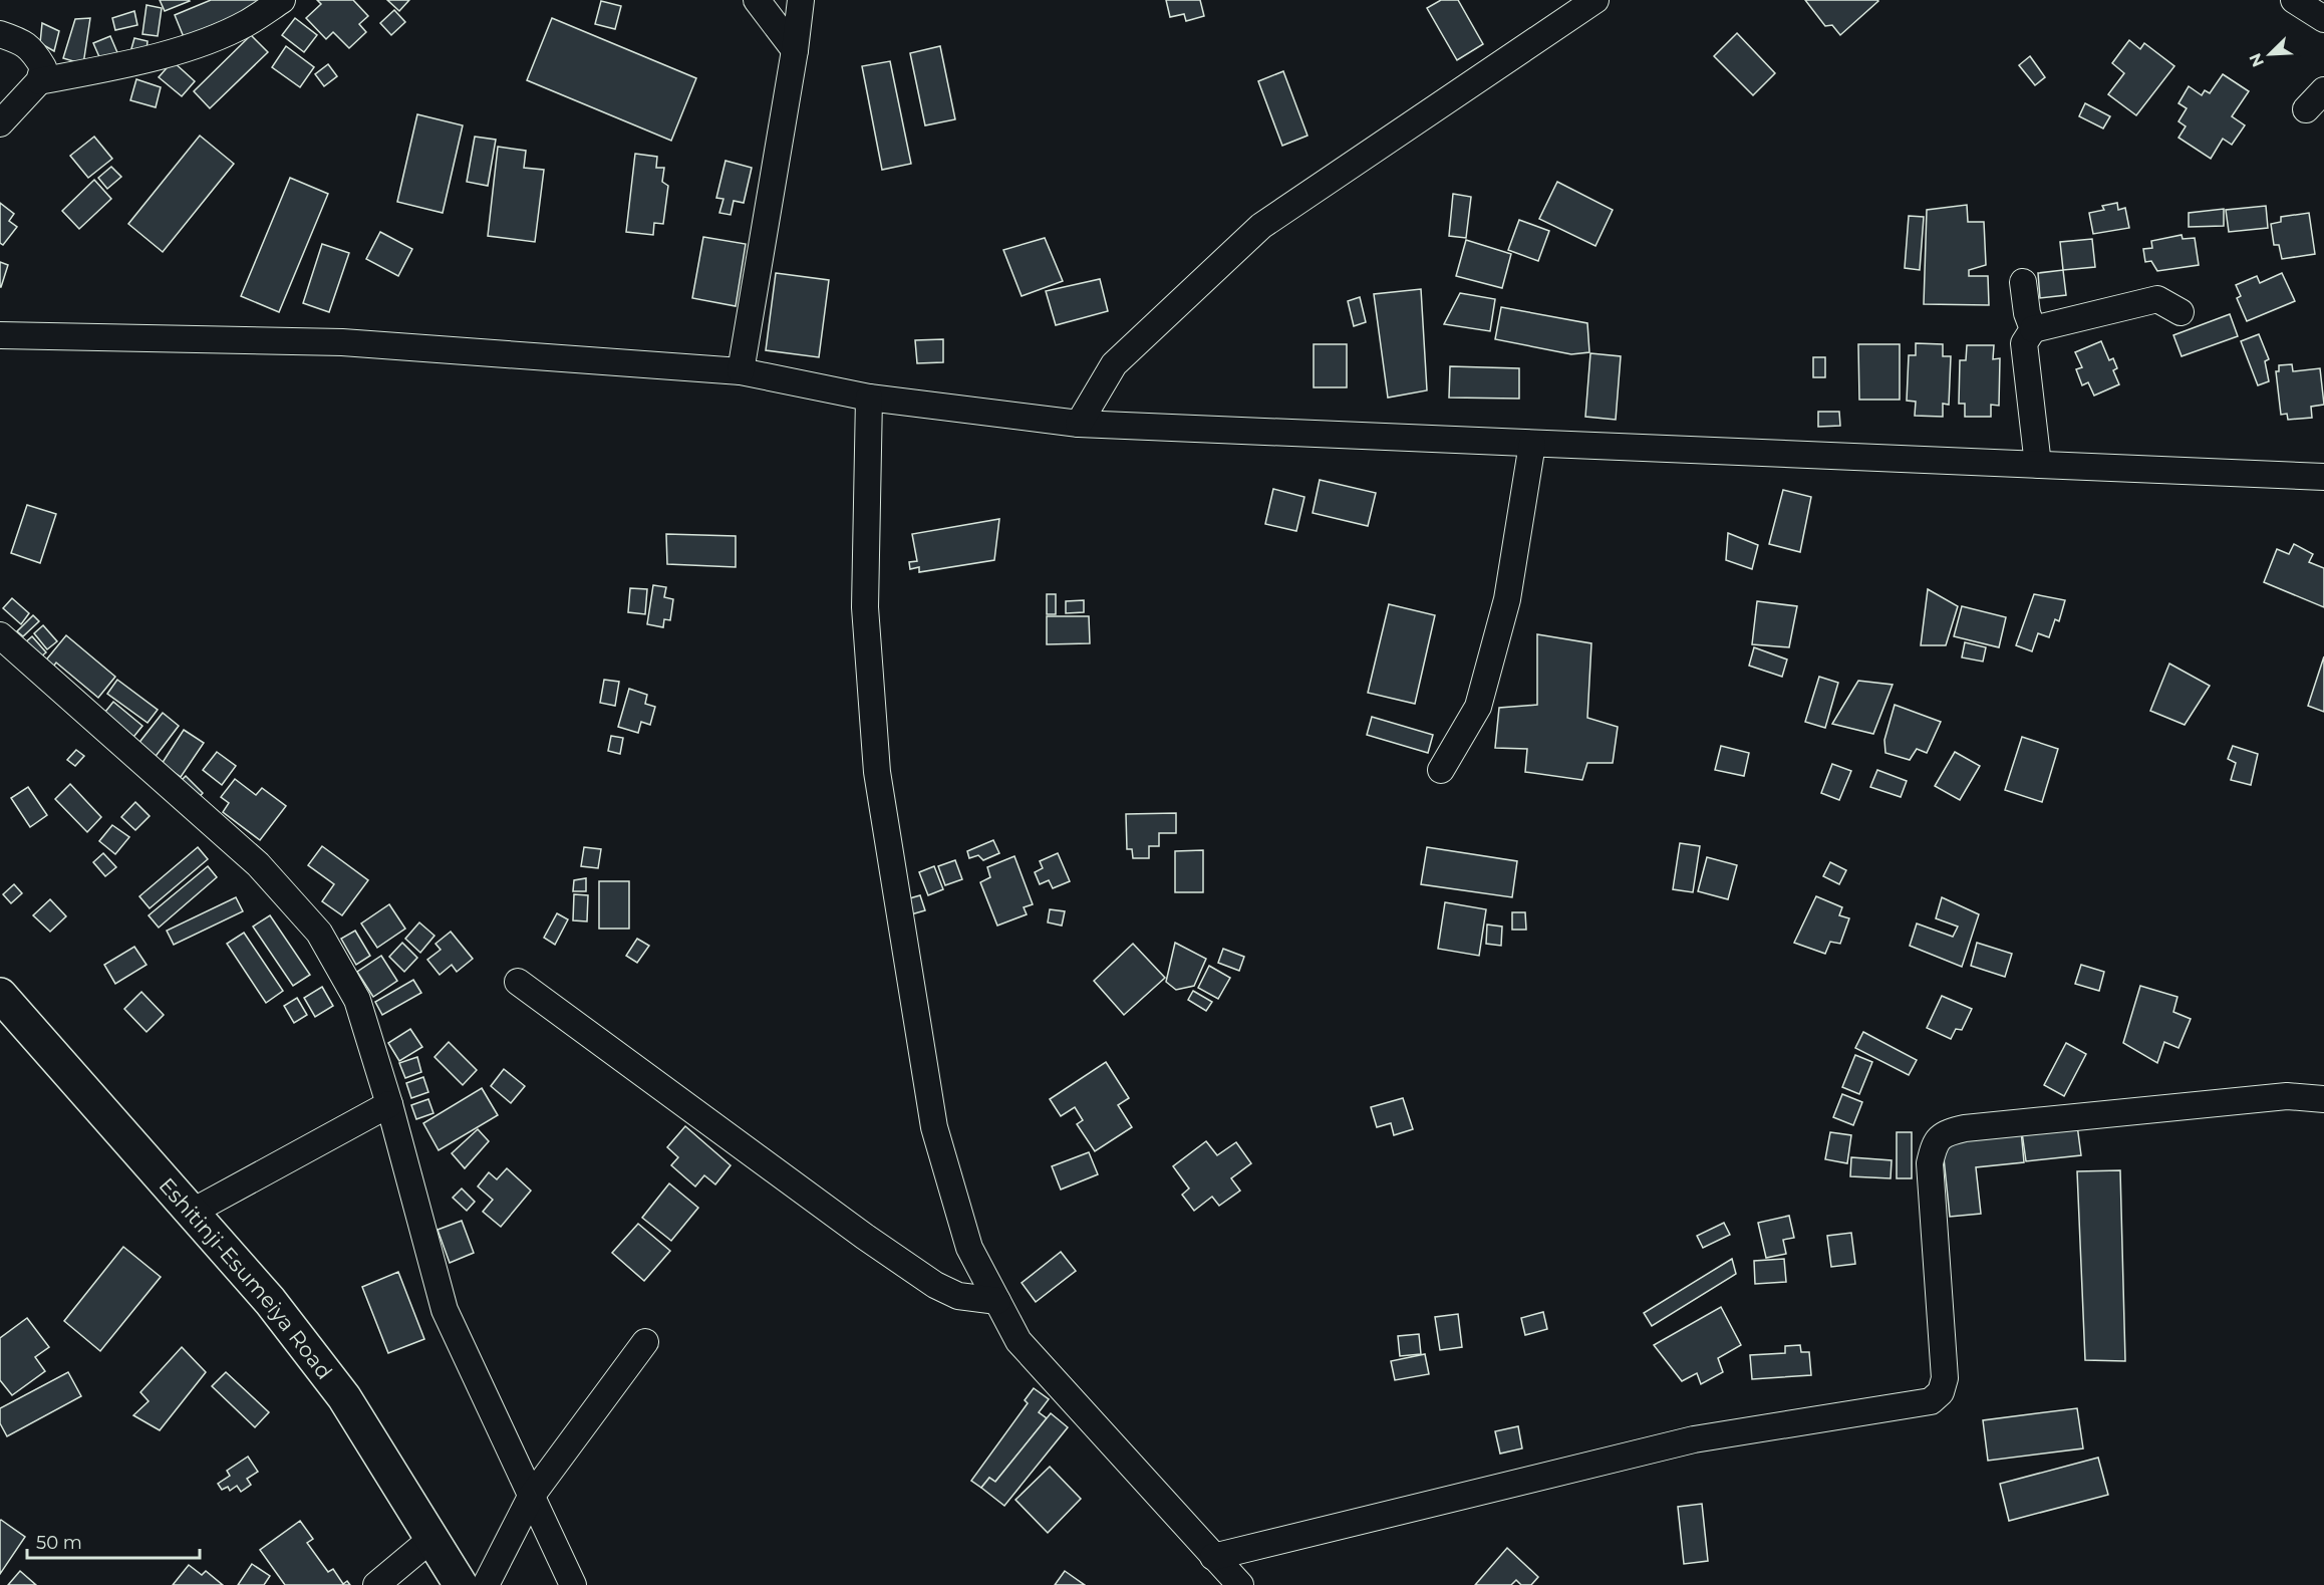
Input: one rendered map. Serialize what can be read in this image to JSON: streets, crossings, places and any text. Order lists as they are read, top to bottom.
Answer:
{
  "streets": {
    "highway": ["Eshitinji-Esumeiya Road"]
  },
  "scale_bar": "50 m",
  "north": "bottom left"
}
